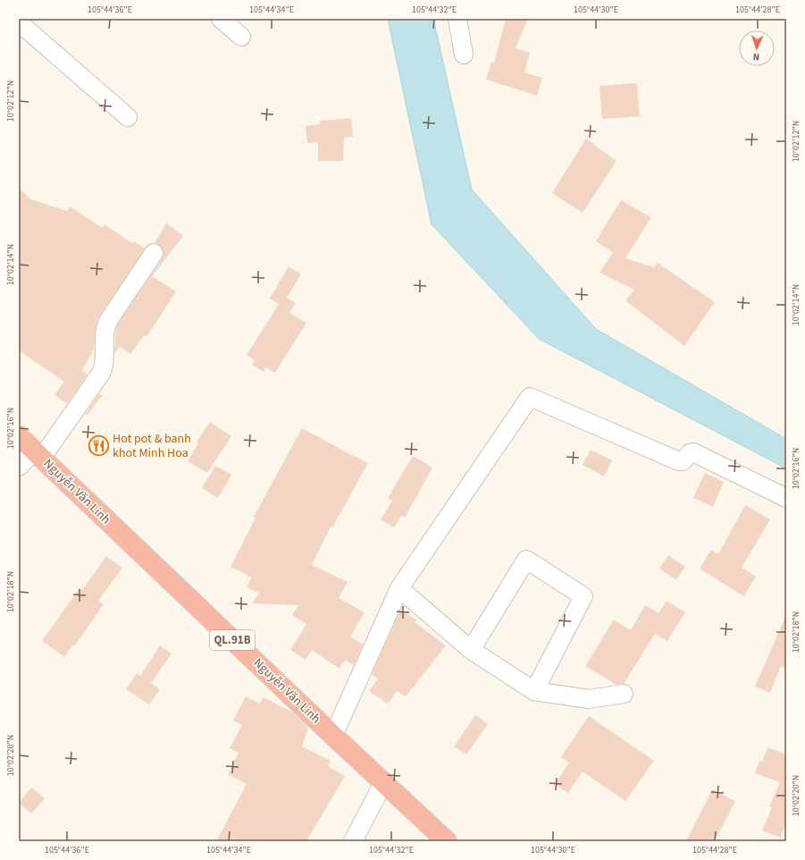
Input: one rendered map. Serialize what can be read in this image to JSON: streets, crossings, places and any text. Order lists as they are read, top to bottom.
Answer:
{
  "streets": {
    "highway": ["Nguyễn Văn Linh", "QL.91B"]
  },
  "places": {
    "restaurant": ["Hot pot & banh khot Minh Hoa"]
  },
  "north": "bottom",
  "coordinates": [
    "105°44'36\"E",
    "105°44'34\"E",
    "105°44'32\"E",
    "105°44'30\"E",
    "105°44'28\"E",
    "10°02'12\"N",
    "10°02'14\"N",
    "10°02'16\"N",
    "10°02'18\"N",
    "10°02'20\"N"
  ]
}
